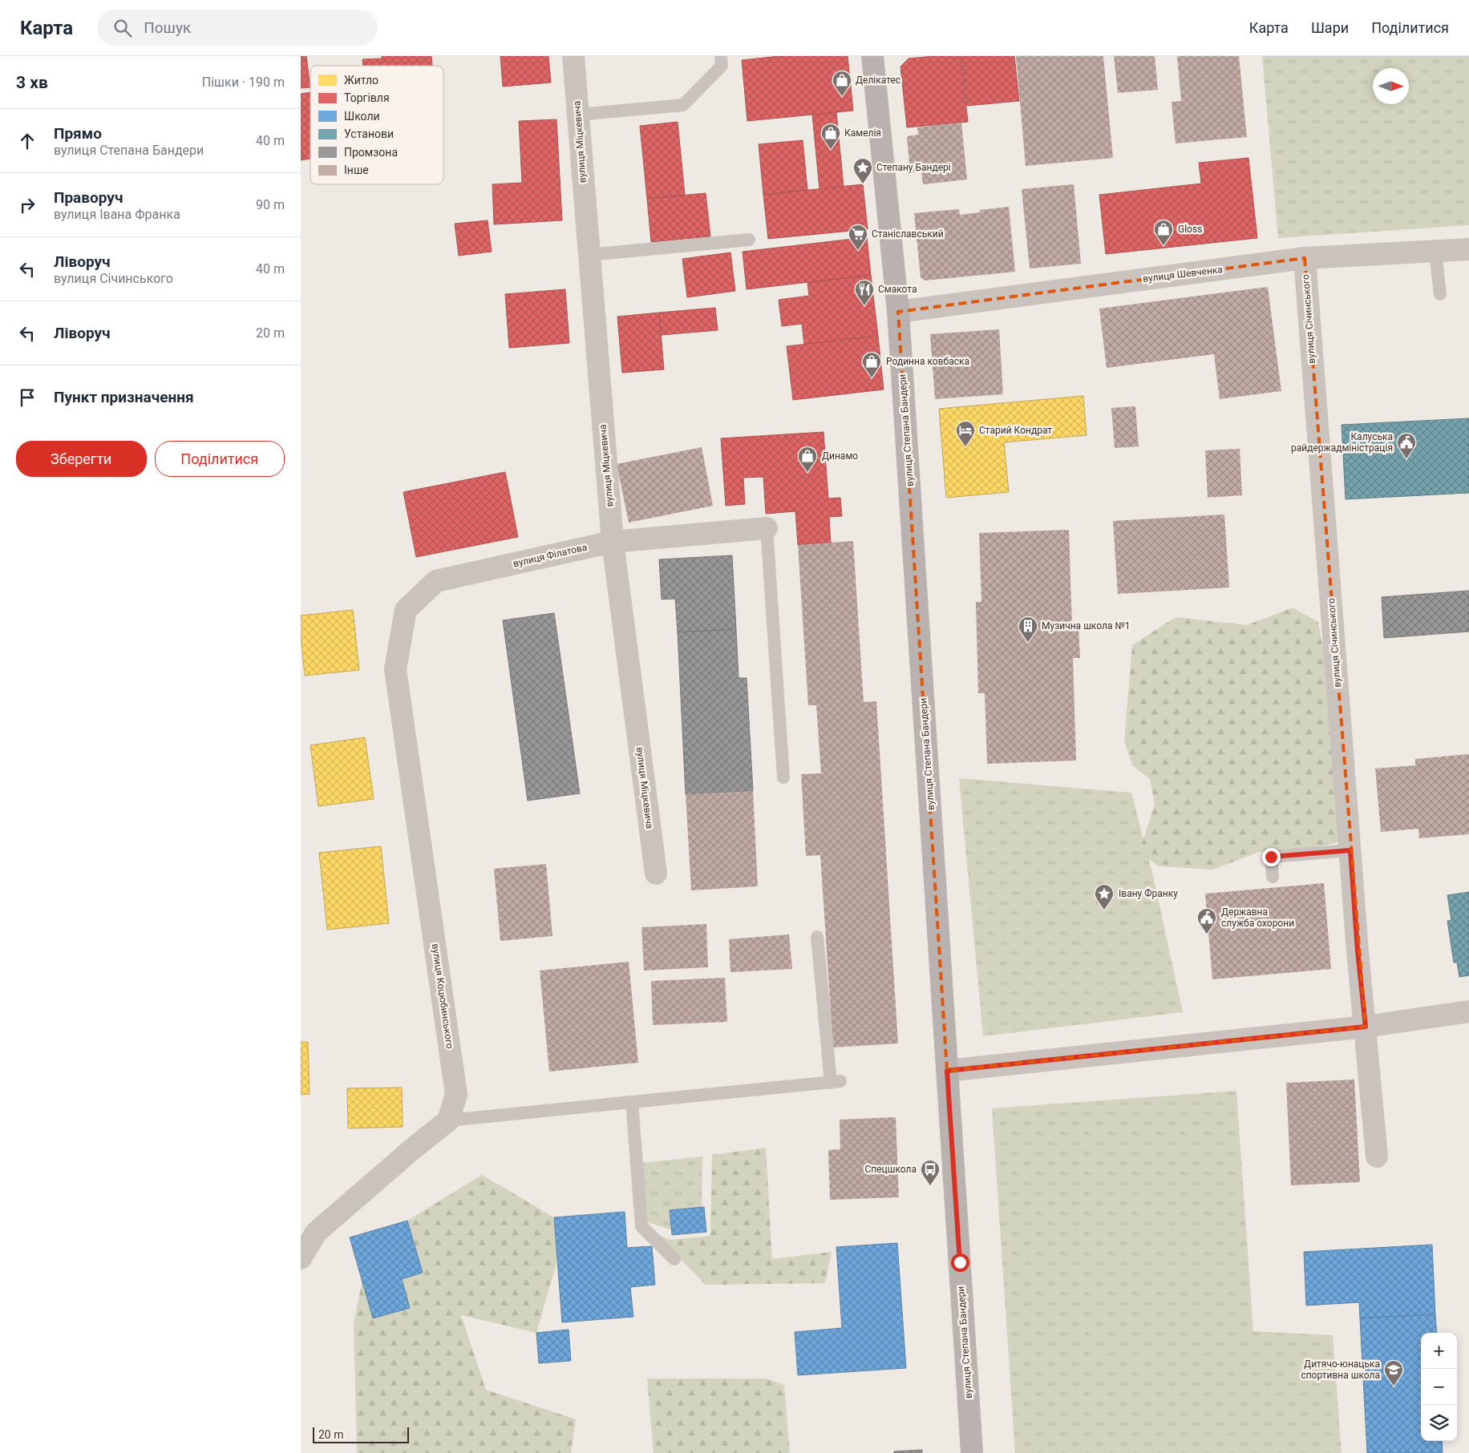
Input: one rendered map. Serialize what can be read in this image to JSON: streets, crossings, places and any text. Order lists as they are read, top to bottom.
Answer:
{
  "streets": {
    "main road": ["вулиця Степана Бандери"],
    "street": [
      "вулиця Міцкевича",
      "вулиця Шевченка",
      "вулиця Січинського",
      "вулиця Філатова",
      "вулиця Коцюбинського"
    ]
  },
  "crossings": [
    ["вулиця Міцкевича", "вулиця Філатова"],
    ["вулиця Шевченка", "вулиця Січинського"],
    ["вулиця Шевченка", "вулиця Степана Бандери"],
    ["вулиця Філатова", "вулиця Коцюбинського"]
  ],
  "places": {
    "shop": [
      "Делікатес",
      "Камелія",
      "Gloss",
      "Родинна ковбаска",
      "Динамо"
    ],
    "place": ["Степану Бандері", "Івану Франку"],
    "supermarket": ["Станіславський"],
    "restaurant": ["Смакота"],
    "hotel": ["Старий Кондрат"],
    "public building": ["Калуська райдержадміністрація", "Державна служба охорони"],
    "building": ["Музична школа №1"],
    "bus stop": ["Спецшкола"],
    "school or university": ["Дитячо-юнацька спортивна школа"]
  },
  "legend": [
    "Житло",
    "Торгівля",
    "Школи",
    "Установи",
    "Промзона",
    "Інше"
  ],
  "scale_bar": "20 m",
  "north": "right",
  "page": {
    "header": "Карта",
    "search": "Пошук",
    "nav": ["Карта", "Шари", "Поділитися"],
    "heading": ["3 хв", "Пішки · 190 m"],
    "list": [
      ["Прямо", "вулиця Степана Бандери", "40 m"],
      ["Праворуч", "вулиця Івана Франка", "90 m"],
      ["Ліворуч", "вулиця Січинського", "40 m"],
      ["Ліворуч", "20 m"],
      "Пункт призначення"
    ],
    "buttons": ["Зберегти", "Поділитися"],
    "map_buttons": ["+", "−"],
    "scale": "20 m"
  }
}
